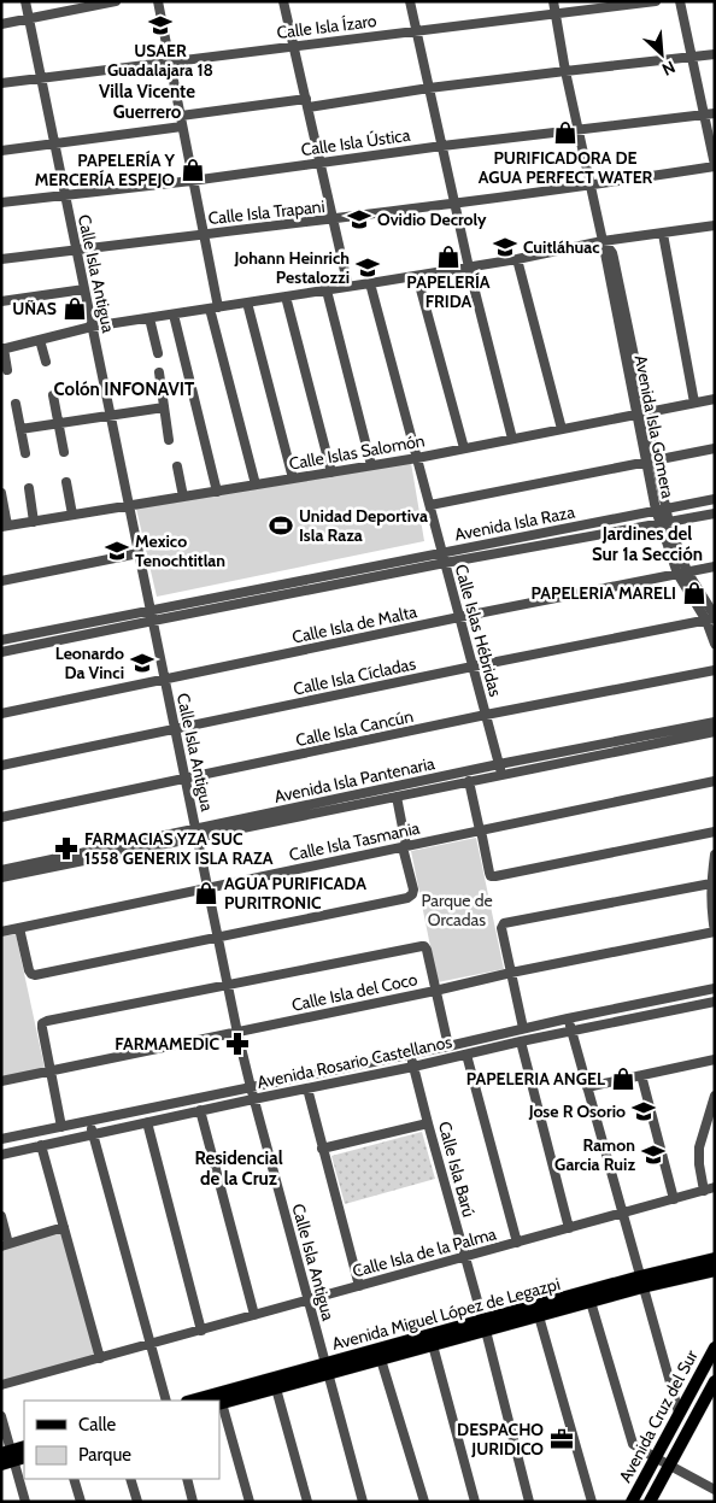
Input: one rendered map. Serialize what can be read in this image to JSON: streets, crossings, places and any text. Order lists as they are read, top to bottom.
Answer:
{
  "streets": {
    "main road": ["Avenida Miguel López de Legazpi", "Avenida Cruz del Sur"],
    "street": [
      "Calle Isla Ízaro",
      "Calle Isla Ústica",
      "Calle Isla Trapani",
      "Calle Isla Antigua",
      "Avenida Isla Gomera",
      "Calle Islas Salomón",
      "Avenida Isla Raza",
      "Calle Isla de Malta",
      "Calle Islas Hébridas",
      "Calle Isla Cícladas",
      "Calle Isla Cancún",
      "Avenida Isla Pantenaria",
      "Calle Isla Tasmania",
      "Calle Isla del Coco",
      "Avenida Rosario Castellanos",
      "Calle Isla Barú",
      "Calle Isla de la Palma"
    ]
  },
  "crossings": [
    ["Calle Isla Ízaro", "Calle Isla Antigua"],
    ["Calle Isla Ízaro", "Avenida Isla Gomera"],
    ["Calle Isla Ústica", "Calle Isla Antigua"],
    ["Calle Isla Ústica", "Avenida Isla Gomera"],
    ["Calle Isla Trapani", "Calle Isla Antigua"],
    ["Calle Isla Trapani", "Avenida Isla Gomera"],
    ["Calle Isla Antigua", "Calle Islas Salomón"],
    ["Calle Isla Antigua", "Avenida Isla Raza"],
    ["Calle Isla Antigua", "Calle Isla de Malta"],
    ["Calle Isla Antigua", "Calle Isla Cícladas"],
    ["Calle Isla Antigua", "Calle Isla Cancún"],
    ["Calle Isla Antigua", "Avenida Isla Pantenaria"],
    ["Calle Isla Antigua", "Calle Isla Tasmania"],
    ["Calle Isla Antigua", "Calle Isla del Coco"],
    ["Calle Isla Antigua", "Avenida Rosario Castellanos"],
    ["Calle Isla Antigua", "Calle Isla de la Palma"],
    ["Calle Isla Antigua", "Avenida Miguel López de Legazpi"],
    ["Avenida Isla Gomera", "Calle Islas Salomón"],
    ["Avenida Isla Gomera", "Avenida Isla Raza"],
    ["Avenida Isla Gomera", "Calle Isla de Malta"],
    ["Avenida Isla Gomera", "Calle Isla Cícladas"],
    ["Calle Islas Salomón", "Calle Islas Hébridas"],
    ["Avenida Isla Raza", "Calle Islas Hébridas"],
    ["Calle Isla de Malta", "Calle Islas Hébridas"],
    ["Calle Islas Hébridas", "Calle Isla Cícladas"],
    ["Calle Islas Hébridas", "Calle Isla Cancún"],
    ["Calle Islas Hébridas", "Avenida Isla Pantenaria"],
    ["Avenida Rosario Castellanos", "Calle Isla Barú"],
    ["Calle Isla Barú", "Calle Isla de la Palma"],
    ["Calle Isla Barú", "Avenida Miguel López de Legazpi"]
  ],
  "districts": [
    "Villa Vicente Guerrero",
    "Colón INFONAVIT",
    "Jardines del Sur 1a Sección",
    "Residencial de la Cruz"
  ],
  "parks": ["Parque de Orcadas"],
  "places": {
    "school or university": [
      "USAER Guadalajara 18",
      "Ovidio Decroly",
      "Cuitláhuac",
      "Johann Heinrich Pestalozzi",
      "Mexico Tenochtitlan",
      "Leonardo Da Vinci",
      "Jose R Osorio",
      "Ramon Garcia Ruiz"
    ],
    "shop": [
      "PURIFICADORA DE AGUA PERFECT WATER",
      "PAPELERÍA Y MERCERÍA ESPEJO",
      "PAPELERÍA FRIDA",
      "UÑAS",
      "PAPELERIA MARELI",
      "AGUA PURIFICADA PURITRONIC",
      "PAPELERIA ANGEL"
    ],
    "sports": ["Unidad Deportiva Isla Raza"],
    "pharmacy": ["FARMACIAS YZA SUC 1558 GENERIX ISLA RAZA", "FARMAMEDIC"],
    "office": ["DESPACHO JURIDICO"]
  },
  "legend": ["Calle", "Parque"],
  "north": "bottom right"
}
